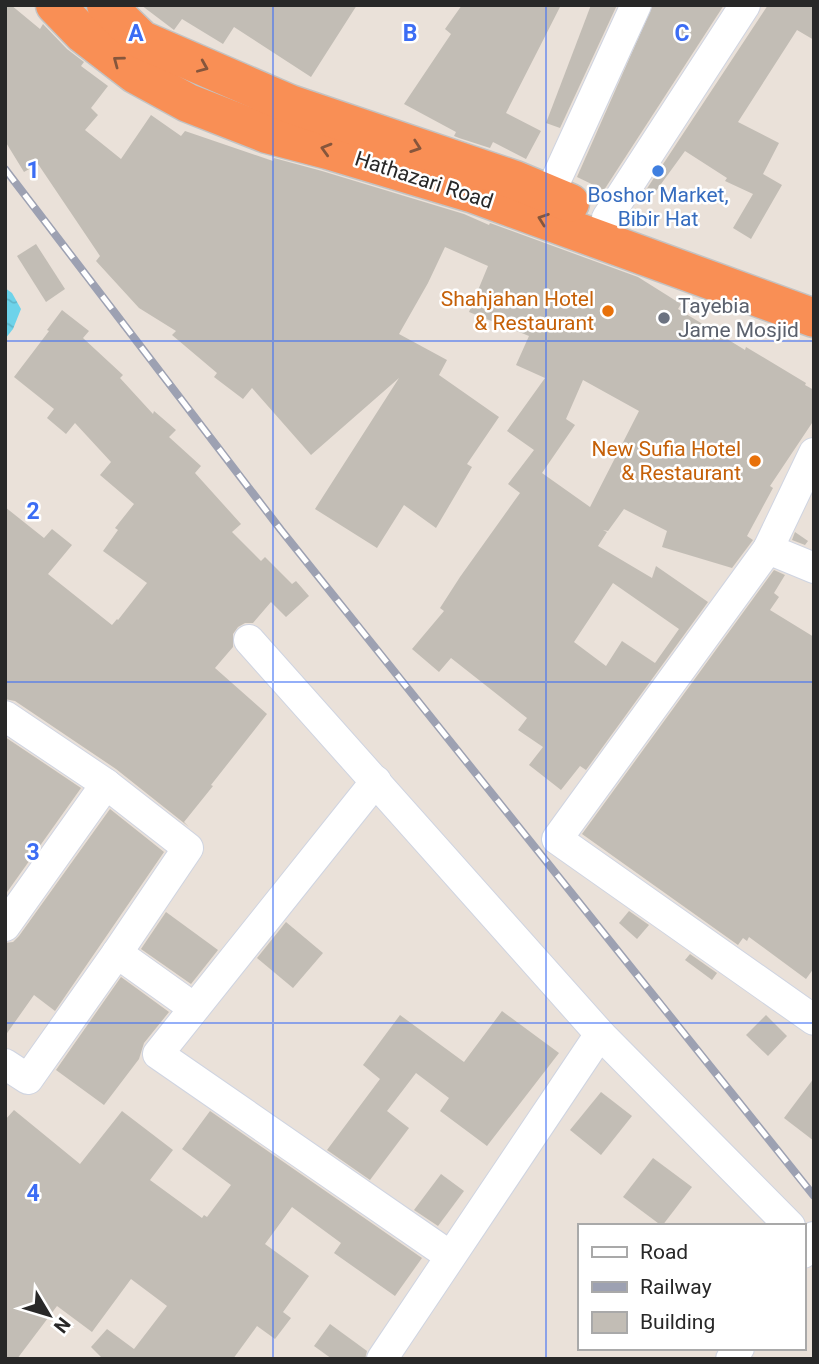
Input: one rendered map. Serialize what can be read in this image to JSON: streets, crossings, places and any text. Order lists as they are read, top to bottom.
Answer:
{
  "streets": {
    "highway": ["Hathazari Road"]
  },
  "places": [
    "Boshor Market, Bibir Hat",
    "Shahjahan Hotel & Restaurant",
    "Tayebia Jame Mosjid",
    "New Sufia Hotel & Restaurant"
  ],
  "legend": ["Road", "Railway", "Building"],
  "north": "bottom right",
  "grid": {
    "columns": ["A", "B", "C"],
    "rows": [
      "1",
      "2",
      "3",
      "4"
    ]
  }
}
